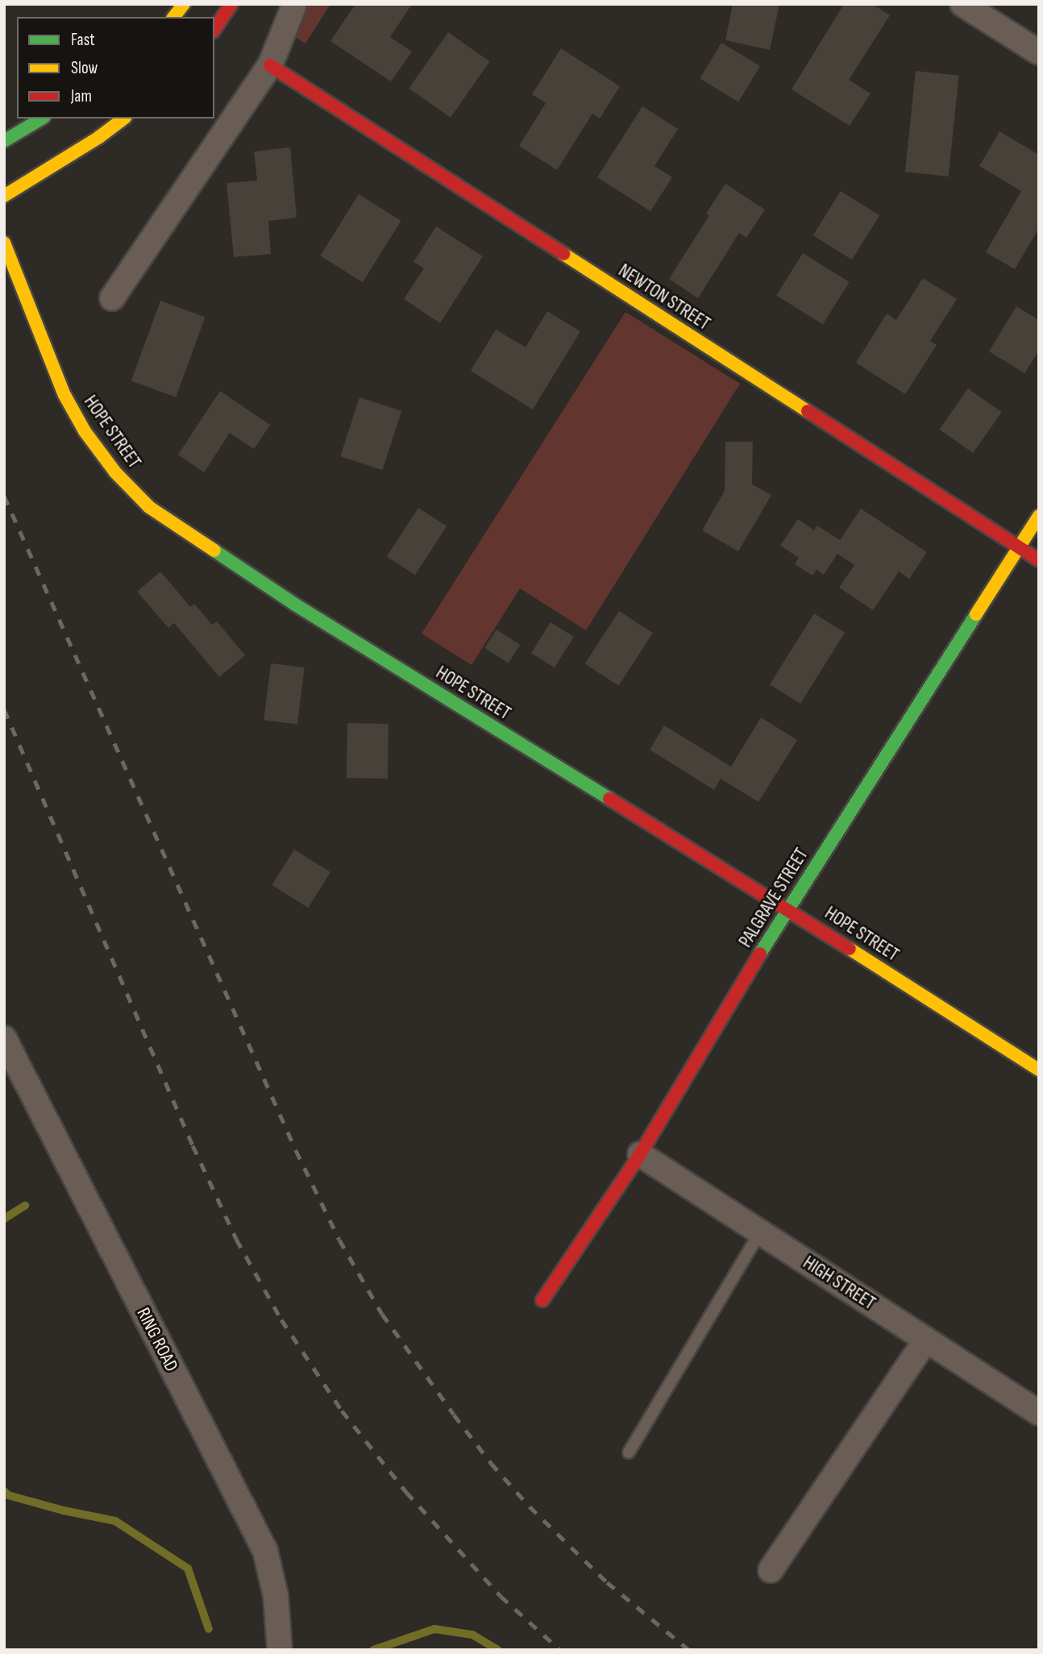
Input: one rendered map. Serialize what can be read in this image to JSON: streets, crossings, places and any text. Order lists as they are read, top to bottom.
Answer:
{
  "streets": {
    "street": [
      "NEWTON STREET",
      "HOPE STREET",
      "PALGRAVE STREET",
      "HIGH STREET",
      "RING ROAD"
    ]
  },
  "crossings": [
    ["NEWTON STREET", "PALGRAVE STREET"],
    ["HOPE STREET", "PALGRAVE STREET"],
    ["PALGRAVE STREET", "HIGH STREET"]
  ],
  "legend": ["Fast", "Slow", "Jam"]
}
